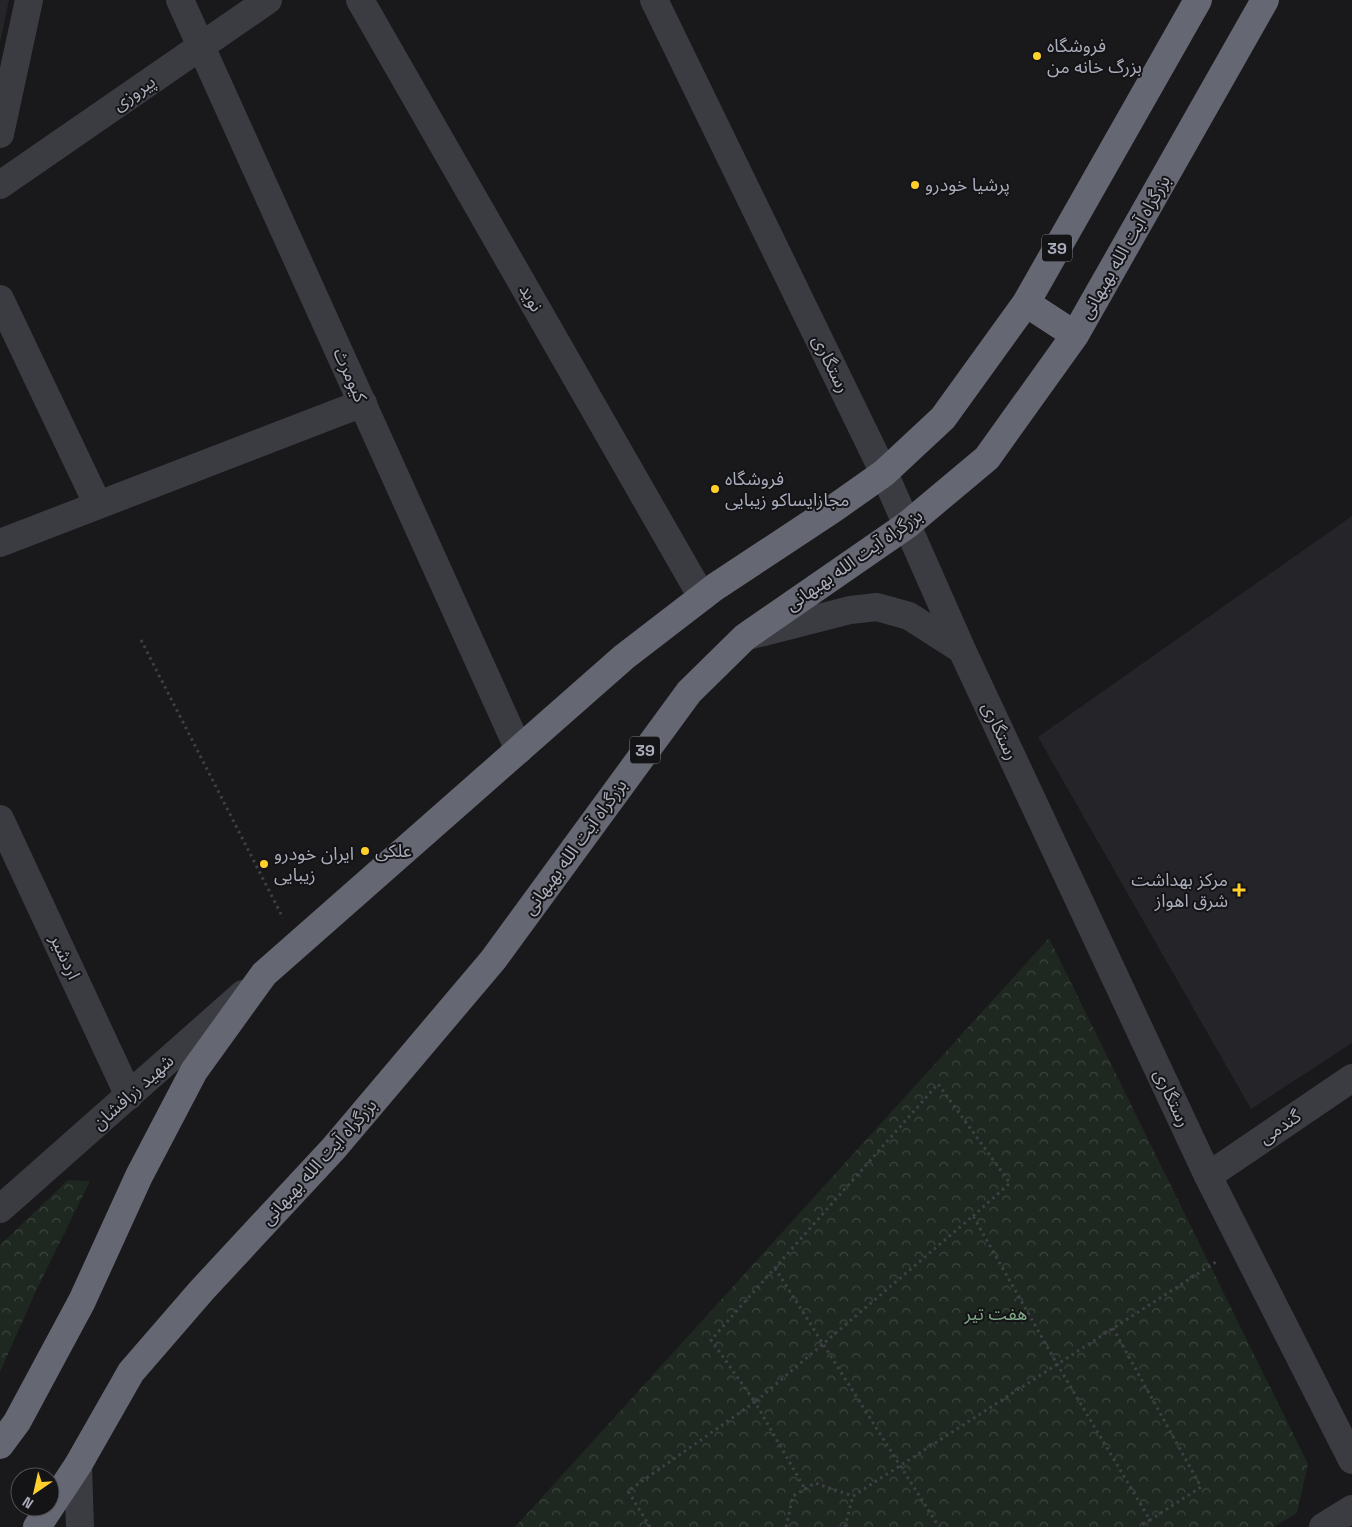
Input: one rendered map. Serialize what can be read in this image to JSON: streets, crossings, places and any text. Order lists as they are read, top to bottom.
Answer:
{
  "streets": {
    "highway": ["بزرگراه آیت الله بهبهانی", "39"],
    "street": [
      "پیروزی",
      "نوید",
      "رستگاری",
      "کیومرث",
      "اردشیر",
      "شهید زرافشان",
      "گندمی"
    ]
  },
  "crossings": [
    ["پیروزی", "کیومرث"],
    ["بزرگراه آیت الله بهبهانی", "رستگاری"],
    ["39", "نوید"],
    ["39", "رستگاری"],
    ["39", "کیومرث"],
    ["39", "شهید زرافشان"],
    ["رستگاری", "گندمی"],
    ["اردشیر", "شهید زرافشان"]
  ],
  "parks": ["هفت تیر"],
  "places": {
    "other": [
      "فروشگاه بزرگ خانه من",
      "پرشيا خودرو",
      "فروشگاه مجازایساکو زیبایی",
      "علکی",
      "ایران خودرو زیبایی"
    ],
    "health": ["مرکز بهداشت شرق اهواز"]
  },
  "north": "bottom left"
}
